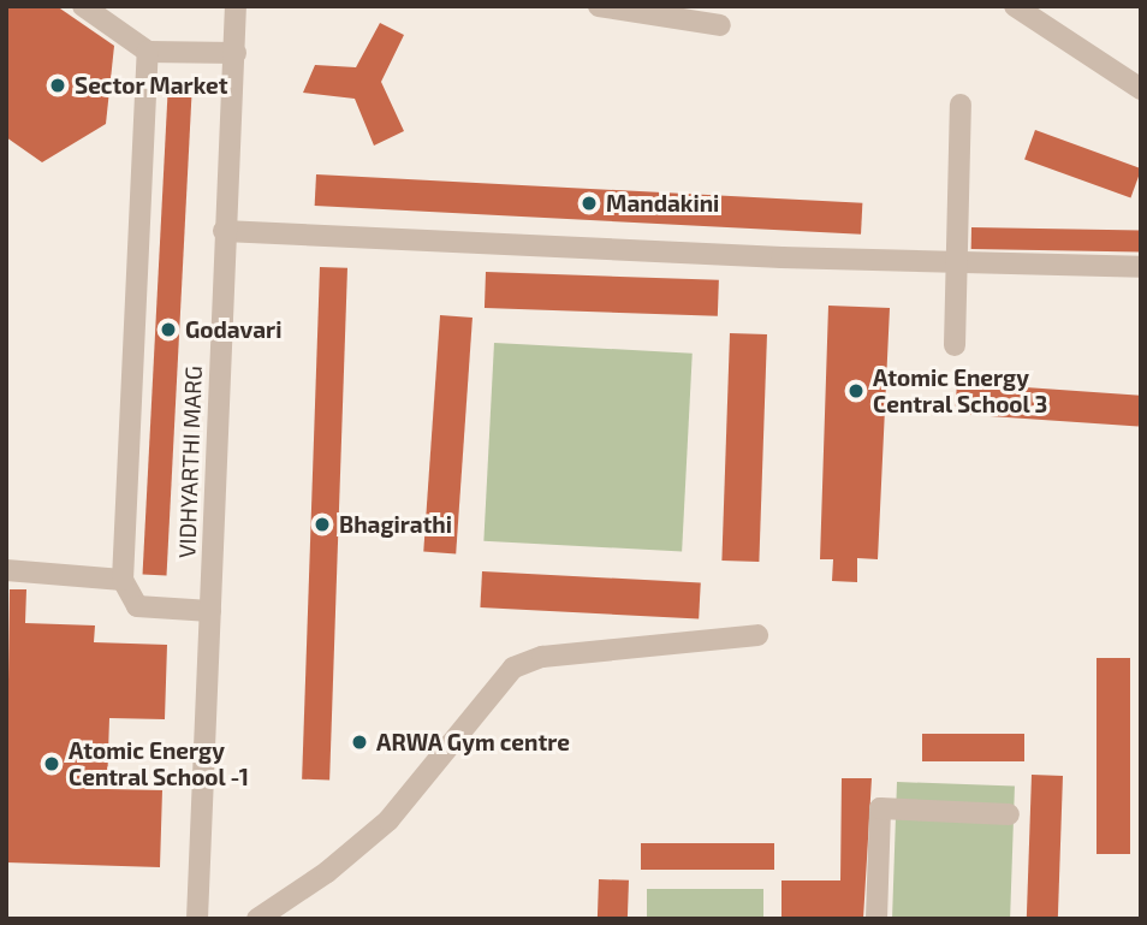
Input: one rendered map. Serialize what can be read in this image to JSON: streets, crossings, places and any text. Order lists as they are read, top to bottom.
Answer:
{
  "streets": {
    "street": ["VIDHYARTHI MARG"]
  },
  "places": [
    "Sector Market",
    "Mandakini",
    "Godavari",
    "Atomic Energy Central School 3",
    "Bhagirathi",
    "ARWA Gym centre",
    "Atomic Energy Central School -1"
  ]
}
